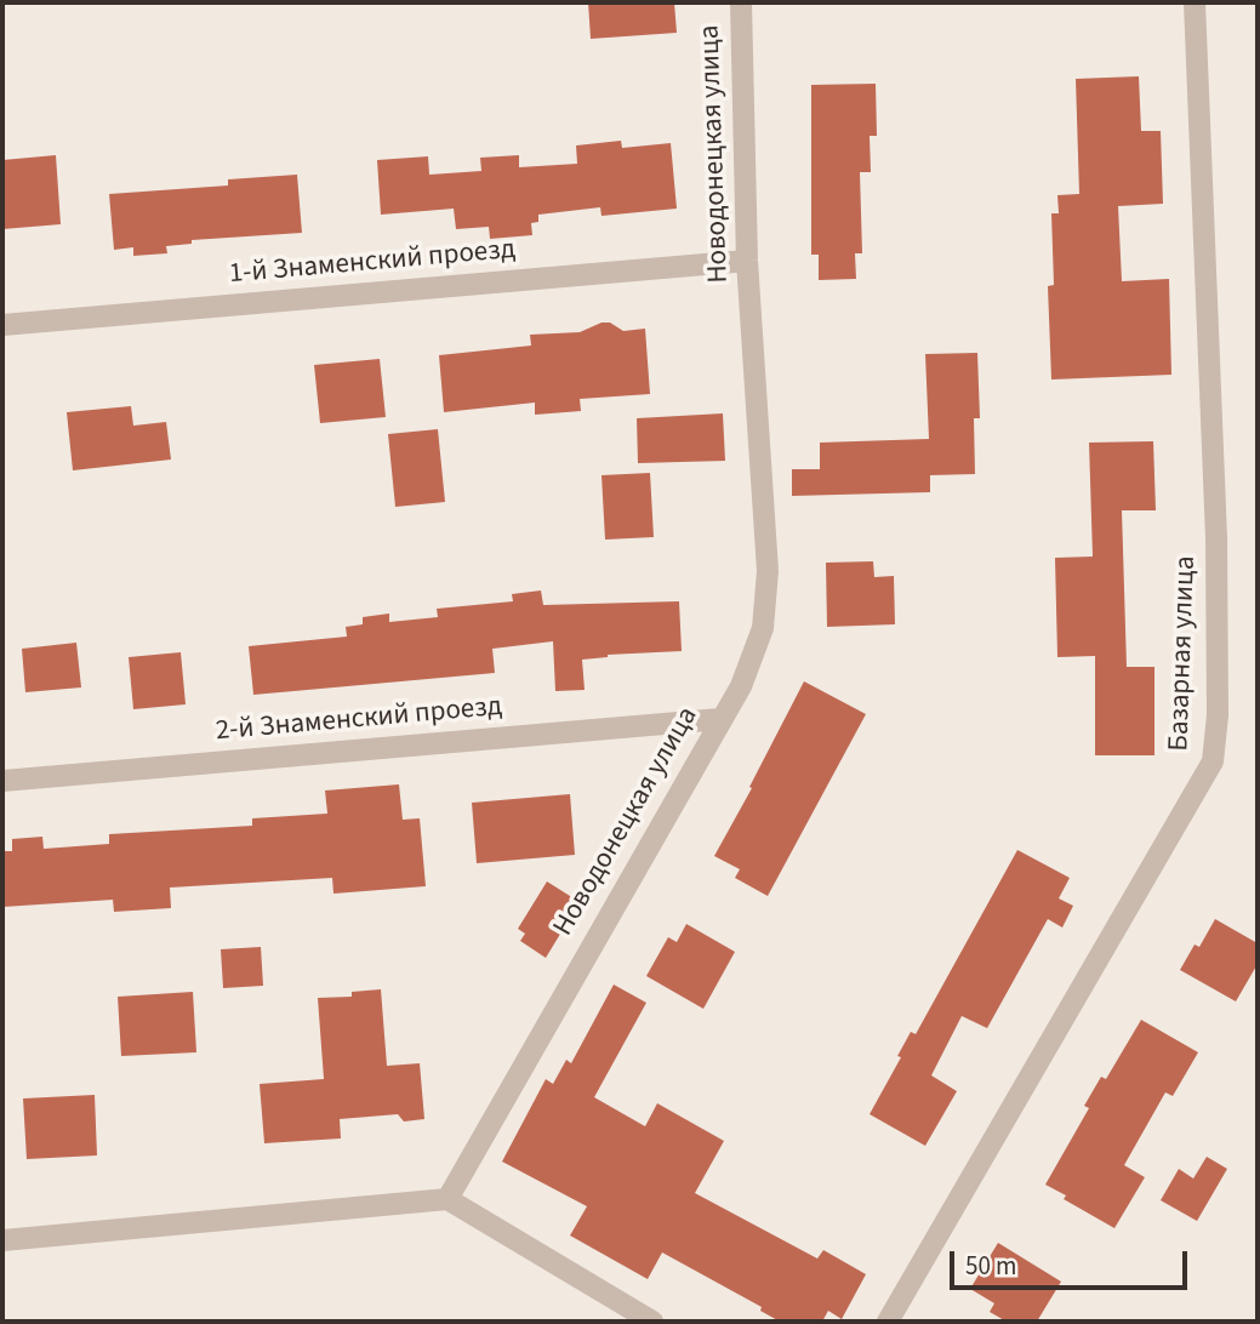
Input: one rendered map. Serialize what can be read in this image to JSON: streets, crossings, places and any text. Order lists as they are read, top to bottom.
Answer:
{
  "streets": {
    "street": [
      "Новодонецкая улица",
      "1-й Знаменский проезд",
      "Базарная улица",
      "2-й Знаменский проезд"
    ]
  },
  "crossings": [
    ["Новодонецкая улица", "1-й Знаменский проезд"],
    ["Новодонецкая улица", "2-й Знаменский проезд"]
  ],
  "scale_bar": "50 m"
}
